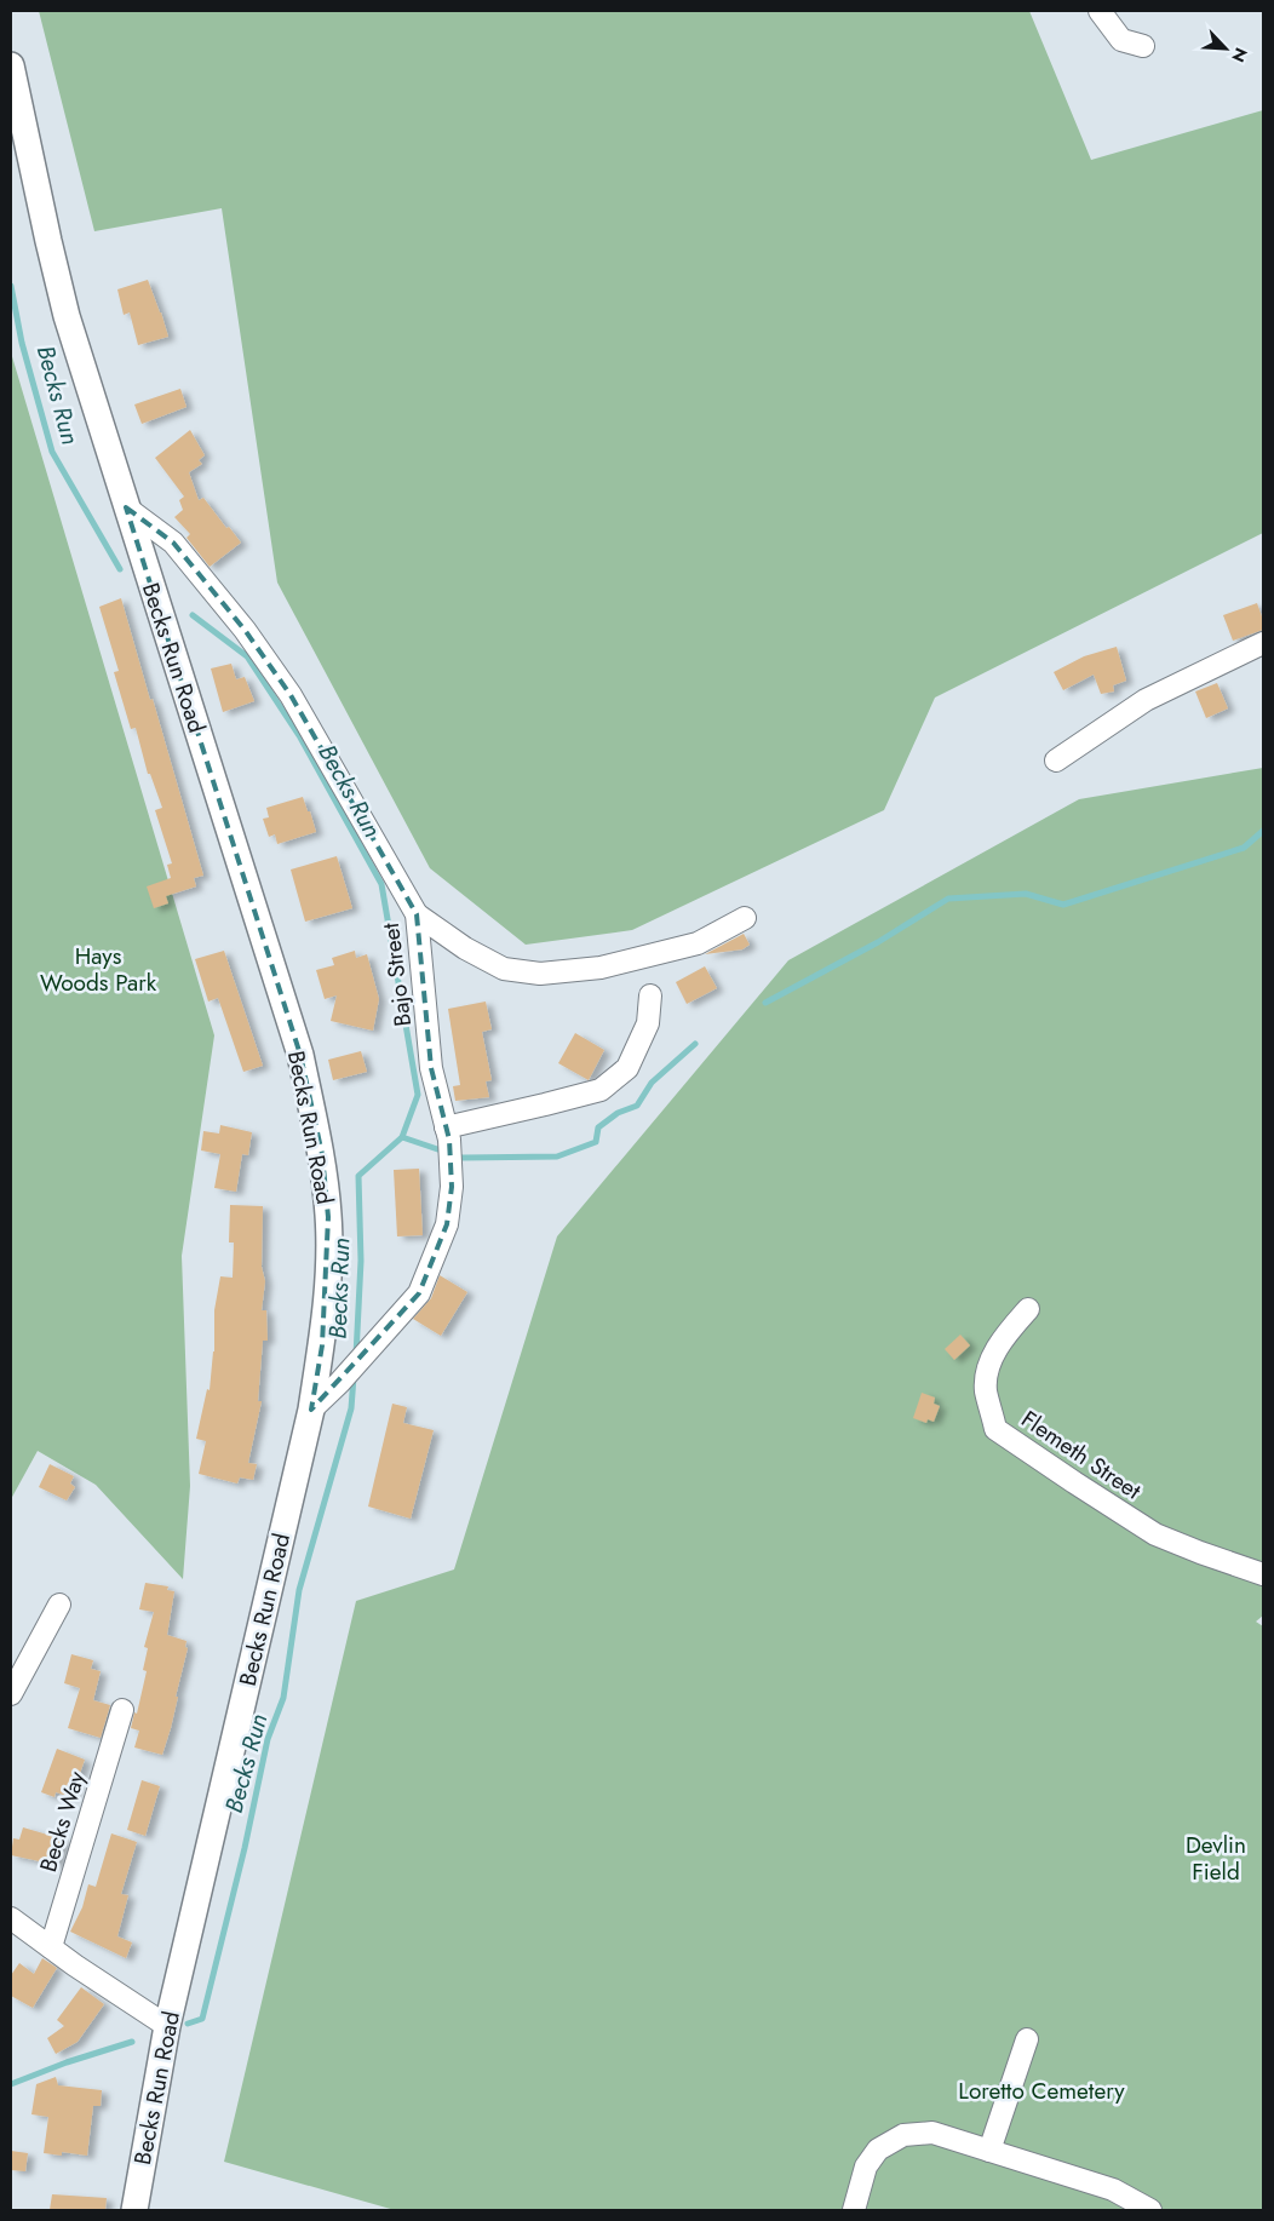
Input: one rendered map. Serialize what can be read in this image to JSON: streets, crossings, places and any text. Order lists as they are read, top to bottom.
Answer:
{
  "streets": {
    "main road": ["Becks Run Road"],
    "street": ["Bajo Street", "Flemeth Street", "Becks Way"]
  },
  "crossings": [
    ["Becks Run Road", "Bajo Street"]
  ],
  "water": ["Becks Run"],
  "parks": ["Hays Woods Park", "Devlin Field", "Loretto Cemetery"],
  "north": "bottom right"
}
